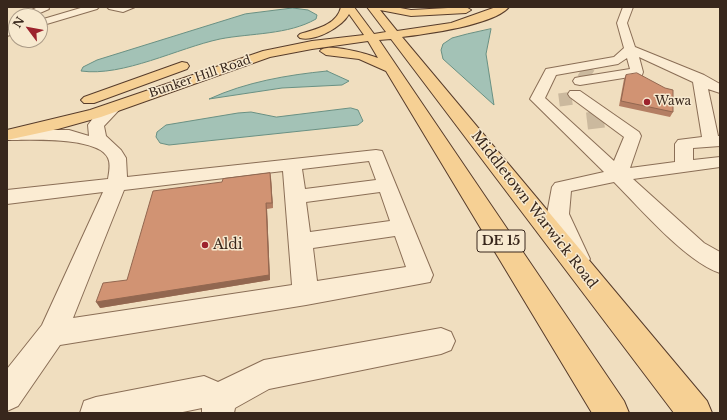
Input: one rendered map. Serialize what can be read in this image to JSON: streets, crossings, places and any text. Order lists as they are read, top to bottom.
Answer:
{
  "streets": {
    "main road": ["Bunker Hill Road", "Middletown Warwick Road", "DE 15"]
  },
  "crossings": [
    ["Bunker Hill Road", "Middletown Warwick Road"]
  ],
  "places": ["Wawa", "Aldi"],
  "north": "top left"
}
